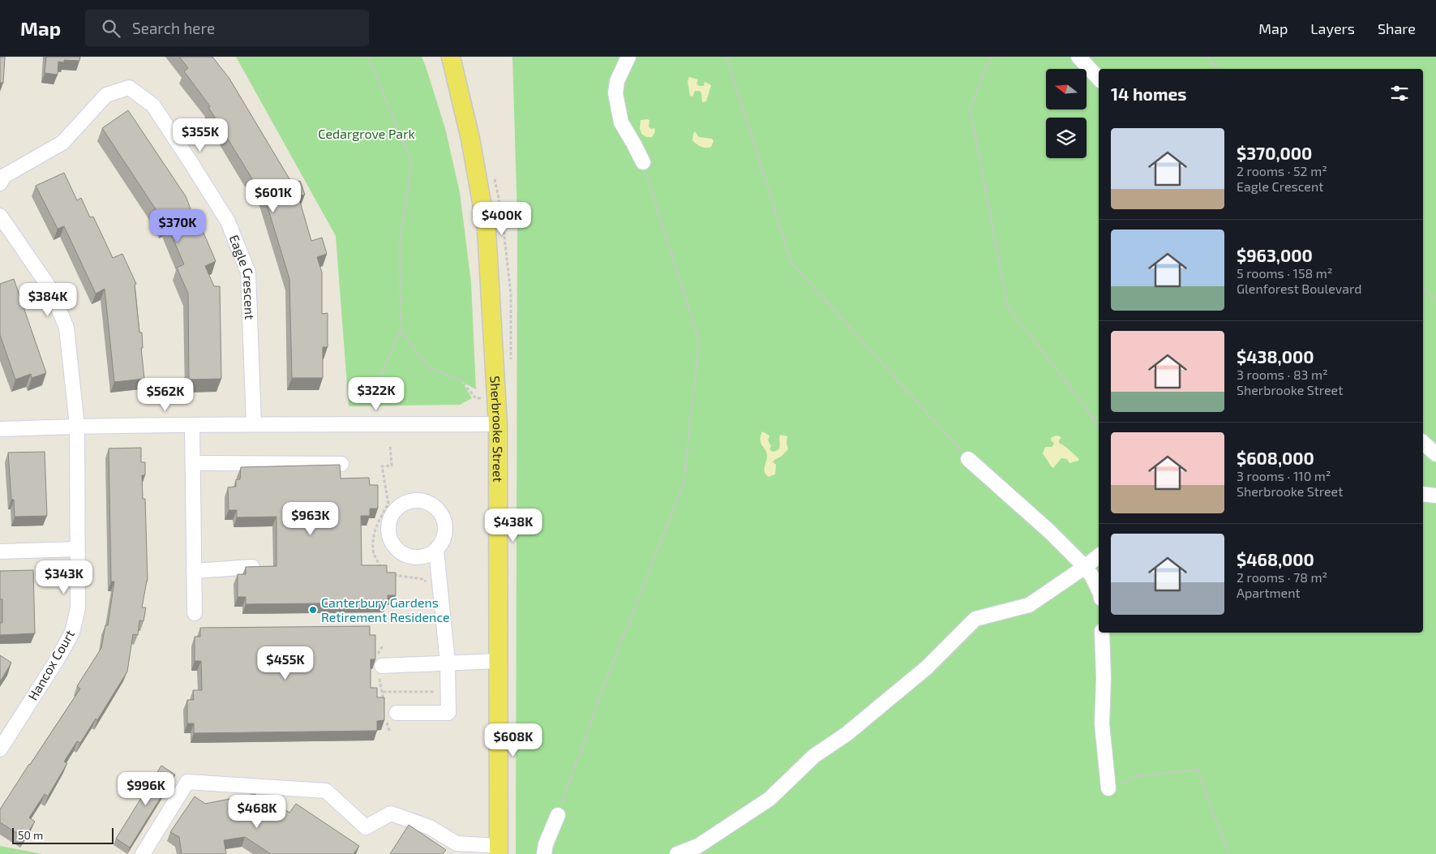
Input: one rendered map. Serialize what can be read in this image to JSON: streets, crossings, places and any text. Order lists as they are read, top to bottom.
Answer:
{
  "streets": {
    "main road": ["Sherbrooke Street"],
    "street": ["Eagle Crescent", "Hancox Court"]
  },
  "parks": ["Cedargrove Park"],
  "places": ["Canterbury Gardens Retirement Residence"],
  "scale_bar": "50 m",
  "north": "left",
  "page": {
    "header": "Map",
    "search": "Search here",
    "nav": ["Map", "Layers", "Share"],
    "heading": "14 homes",
    "list": [
      {
        "name": "$370,000",
        "note": "2 rooms · 52 m² · Eagle Crescent"
      },
      {
        "name": "$963,000",
        "note": "5 rooms · 158 m² · Glenforest Boulevard"
      },
      {
        "name": "$438,000",
        "note": "3 rooms · 83 m² · Sherbrooke Street"
      },
      {
        "name": "$608,000",
        "note": "3 rooms · 110 m² · Sherbrooke Street"
      },
      {
        "name": "$468,000",
        "note": "2 rooms · 78 m² · Apartment"
      }
    ],
    "price": [
      "$355K",
      "$601K",
      "$400K",
      "$370K",
      "$384K",
      "$322K",
      "$562K",
      "$963K",
      "$438K",
      "$343K",
      "$455K",
      "$608K",
      "$996K",
      "$468K"
    ],
    "scale": "50 m"
  }
}
